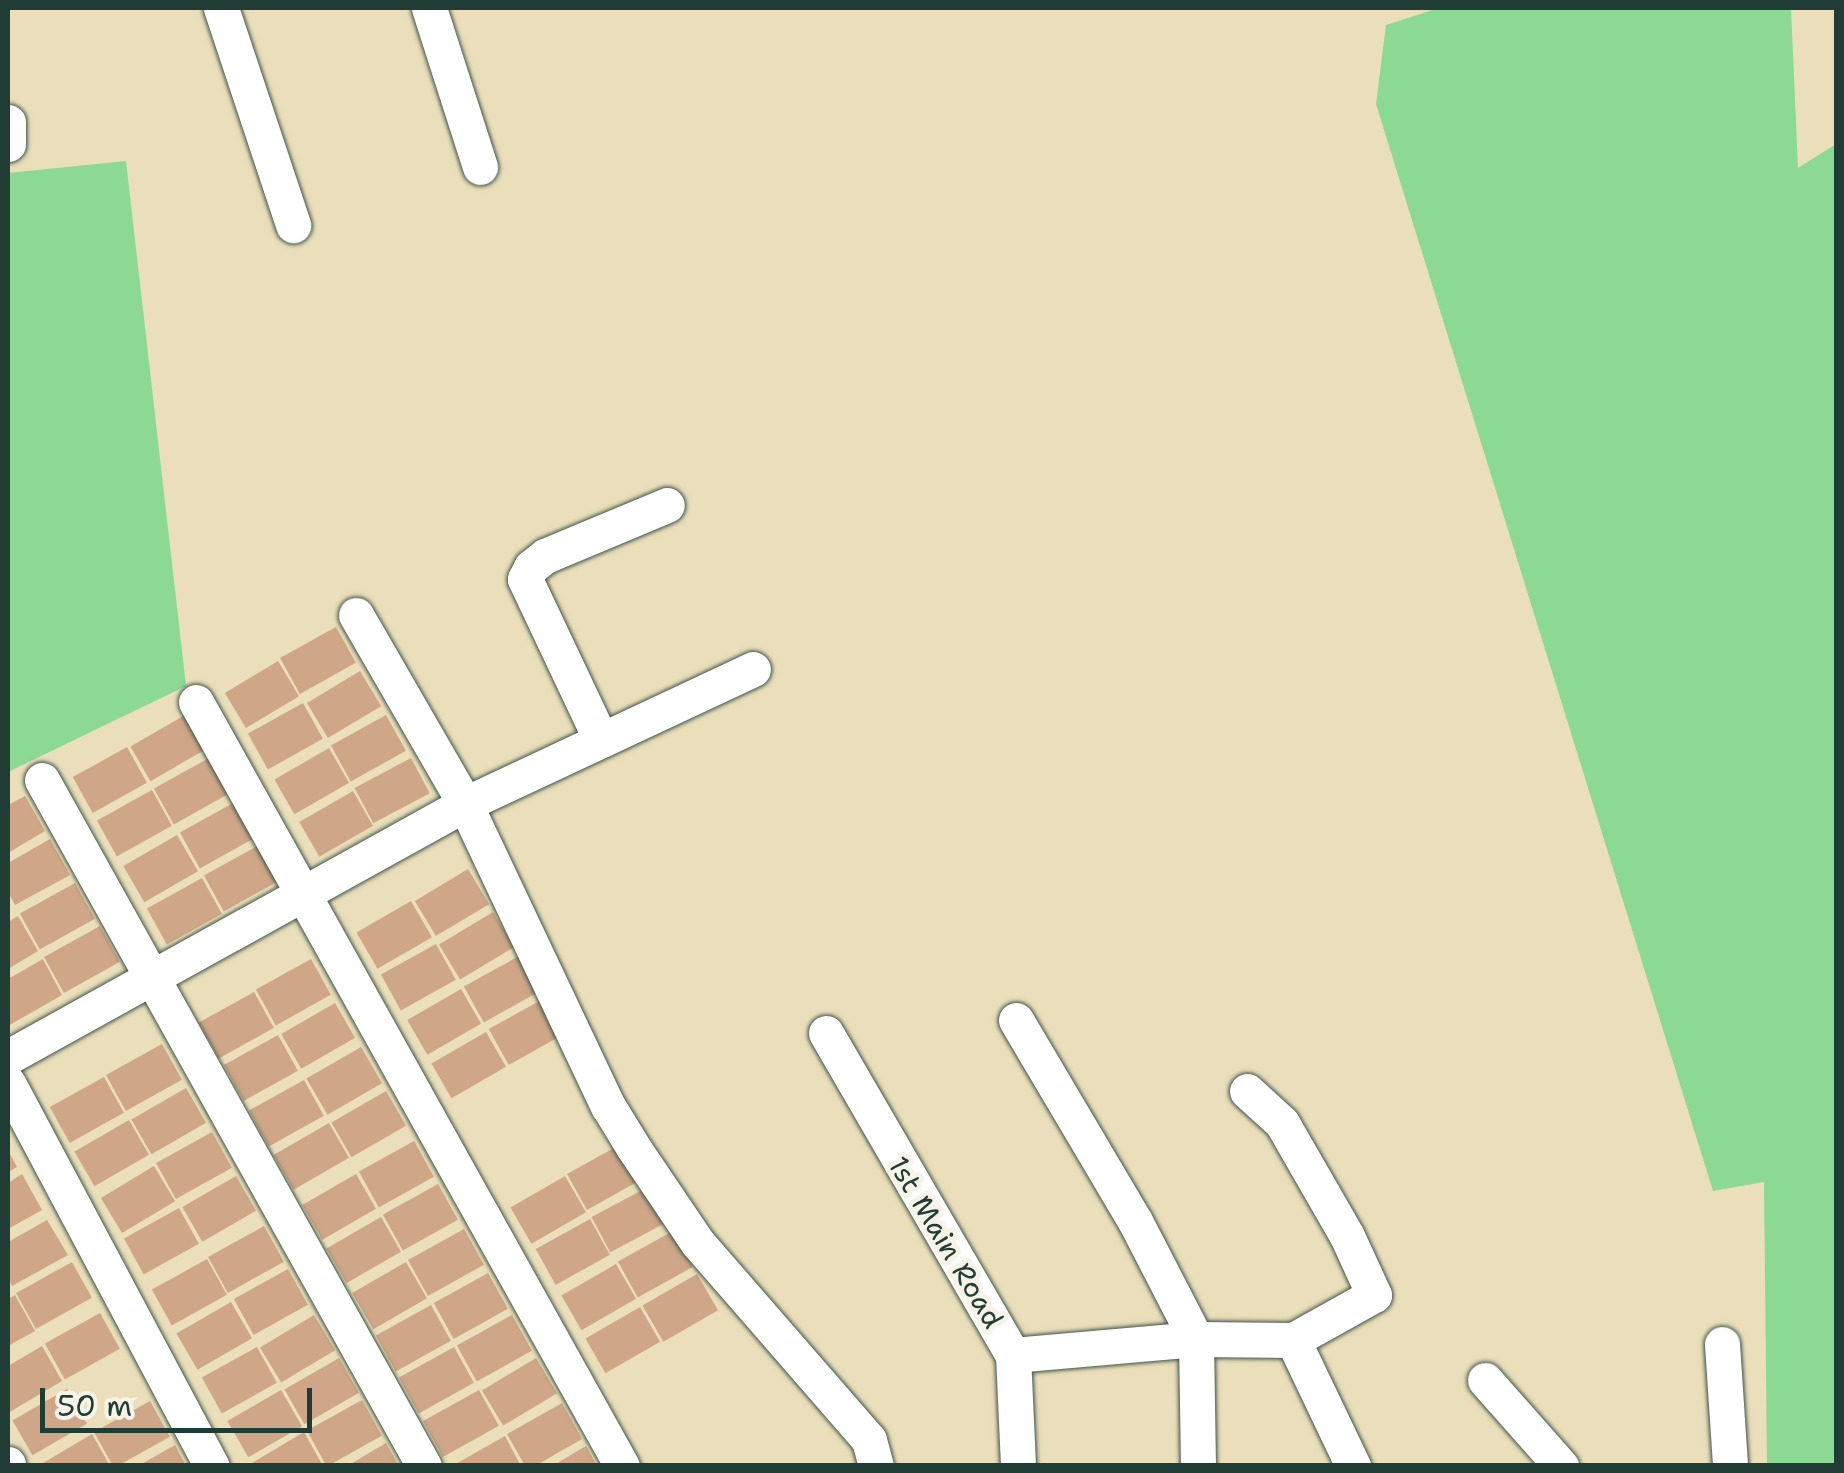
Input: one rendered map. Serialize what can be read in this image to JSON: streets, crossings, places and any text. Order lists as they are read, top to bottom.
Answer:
{
  "streets": {
    "street": ["1st Main Road"]
  },
  "scale_bar": "50 m"
}
